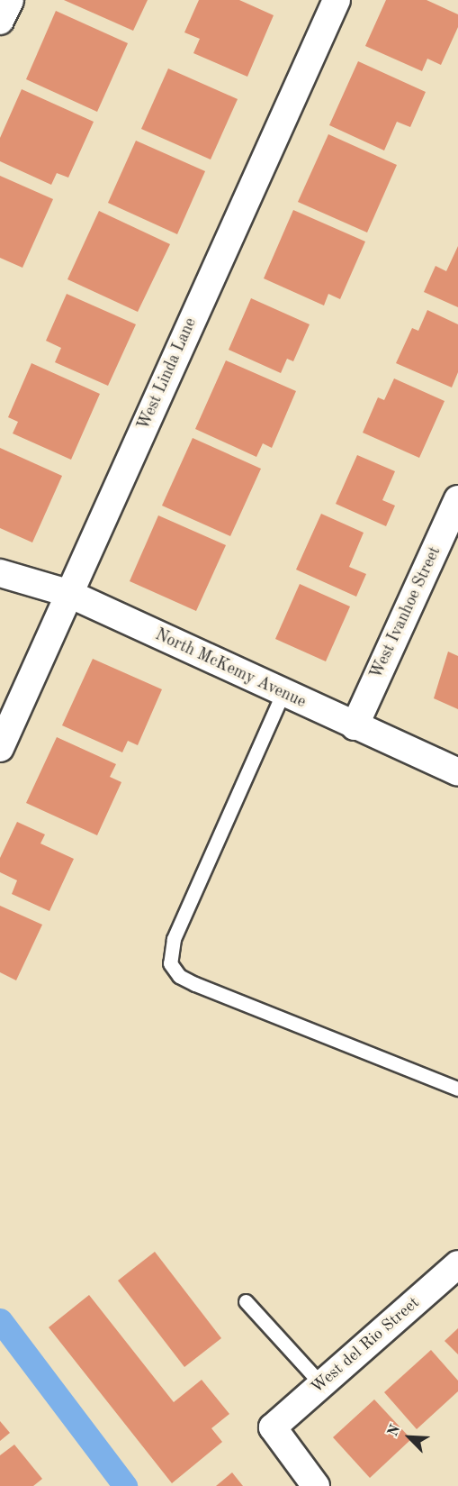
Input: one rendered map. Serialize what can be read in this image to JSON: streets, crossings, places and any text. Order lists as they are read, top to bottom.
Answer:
{
  "streets": {
    "street": [
      "West Linda Lane",
      "West Ivanhoe Street",
      "North McKemy Avenue",
      "West del Rio Street"
    ]
  },
  "crossings": [
    ["West Linda Lane", "North McKemy Avenue"],
    ["West Ivanhoe Street", "North McKemy Avenue"]
  ],
  "north": "top left"
}
